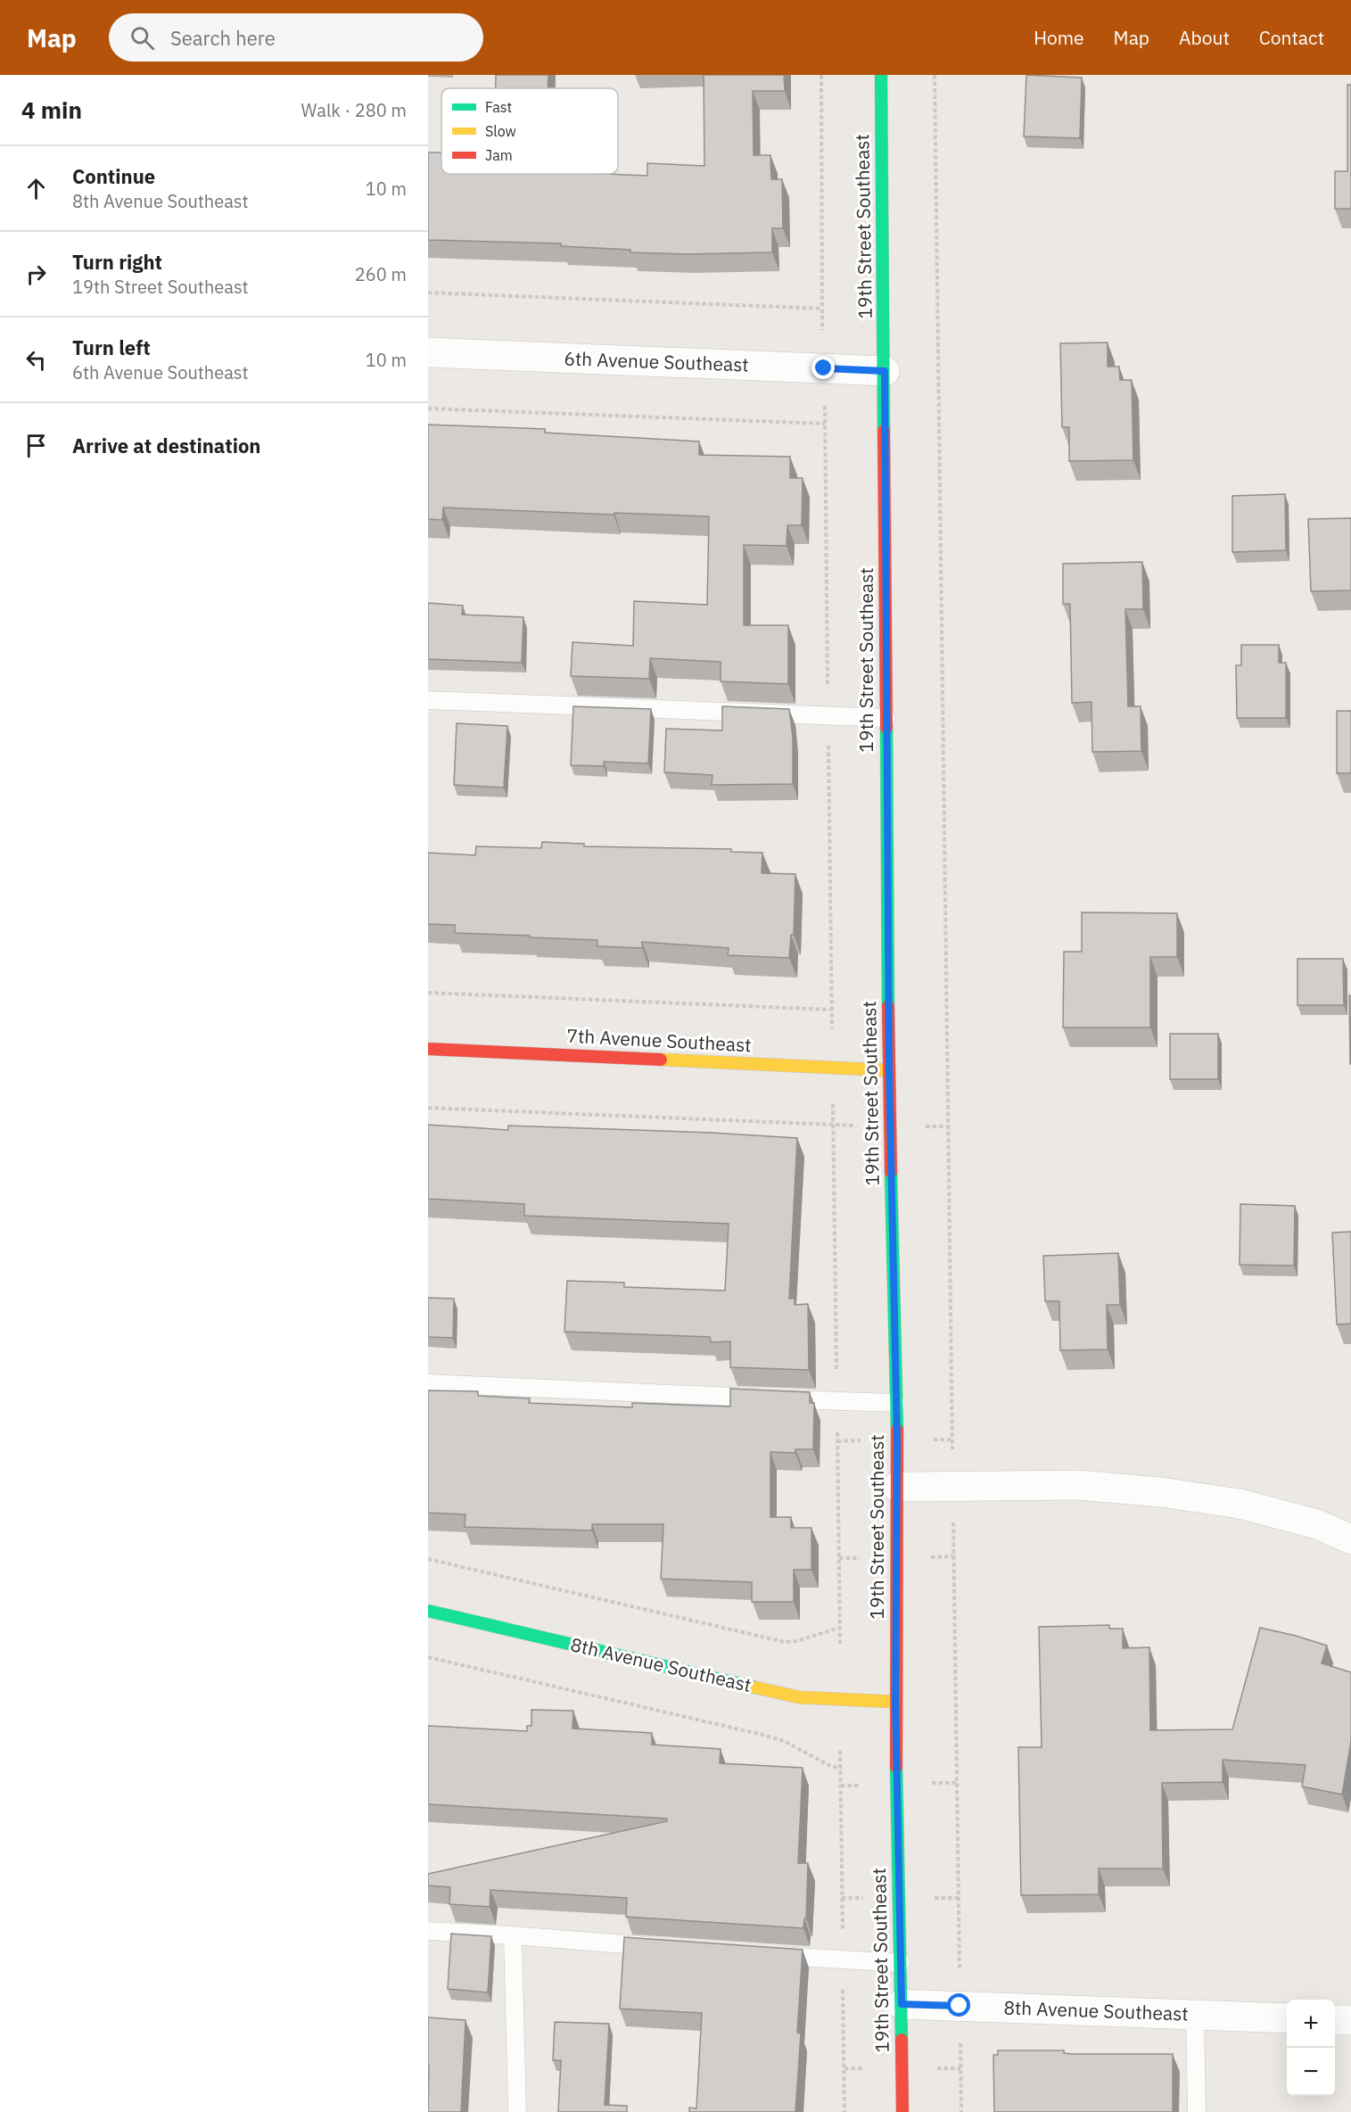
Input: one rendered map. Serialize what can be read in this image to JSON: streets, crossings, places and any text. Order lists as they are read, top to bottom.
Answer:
{
  "streets": {
    "main road": ["19th Street Southeast", "7th Avenue Southeast", "8th Avenue Southeast"],
    "street": ["6th Avenue Southeast"]
  },
  "crossings": [
    ["19th Street Southeast", "6th Avenue Southeast"],
    ["19th Street Southeast", "7th Avenue Southeast"],
    ["19th Street Southeast", "8th Avenue Southeast"]
  ],
  "legend": ["Fast", "Slow", "Jam"],
  "page": {
    "header": "Map",
    "search": "Search here",
    "nav": [
      "Home",
      "Map",
      "About",
      "Contact"
    ],
    "heading": ["4 min", "Walk · 280 m"],
    "list": [
      ["Continue", "8th Avenue Southeast", "10 m"],
      ["Turn right", "19th Street Southeast", "260 m"],
      ["Turn left", "6th Avenue Southeast", "10 m"],
      "Arrive at destination"
    ],
    "map_buttons": ["+", "−"]
  }
}
